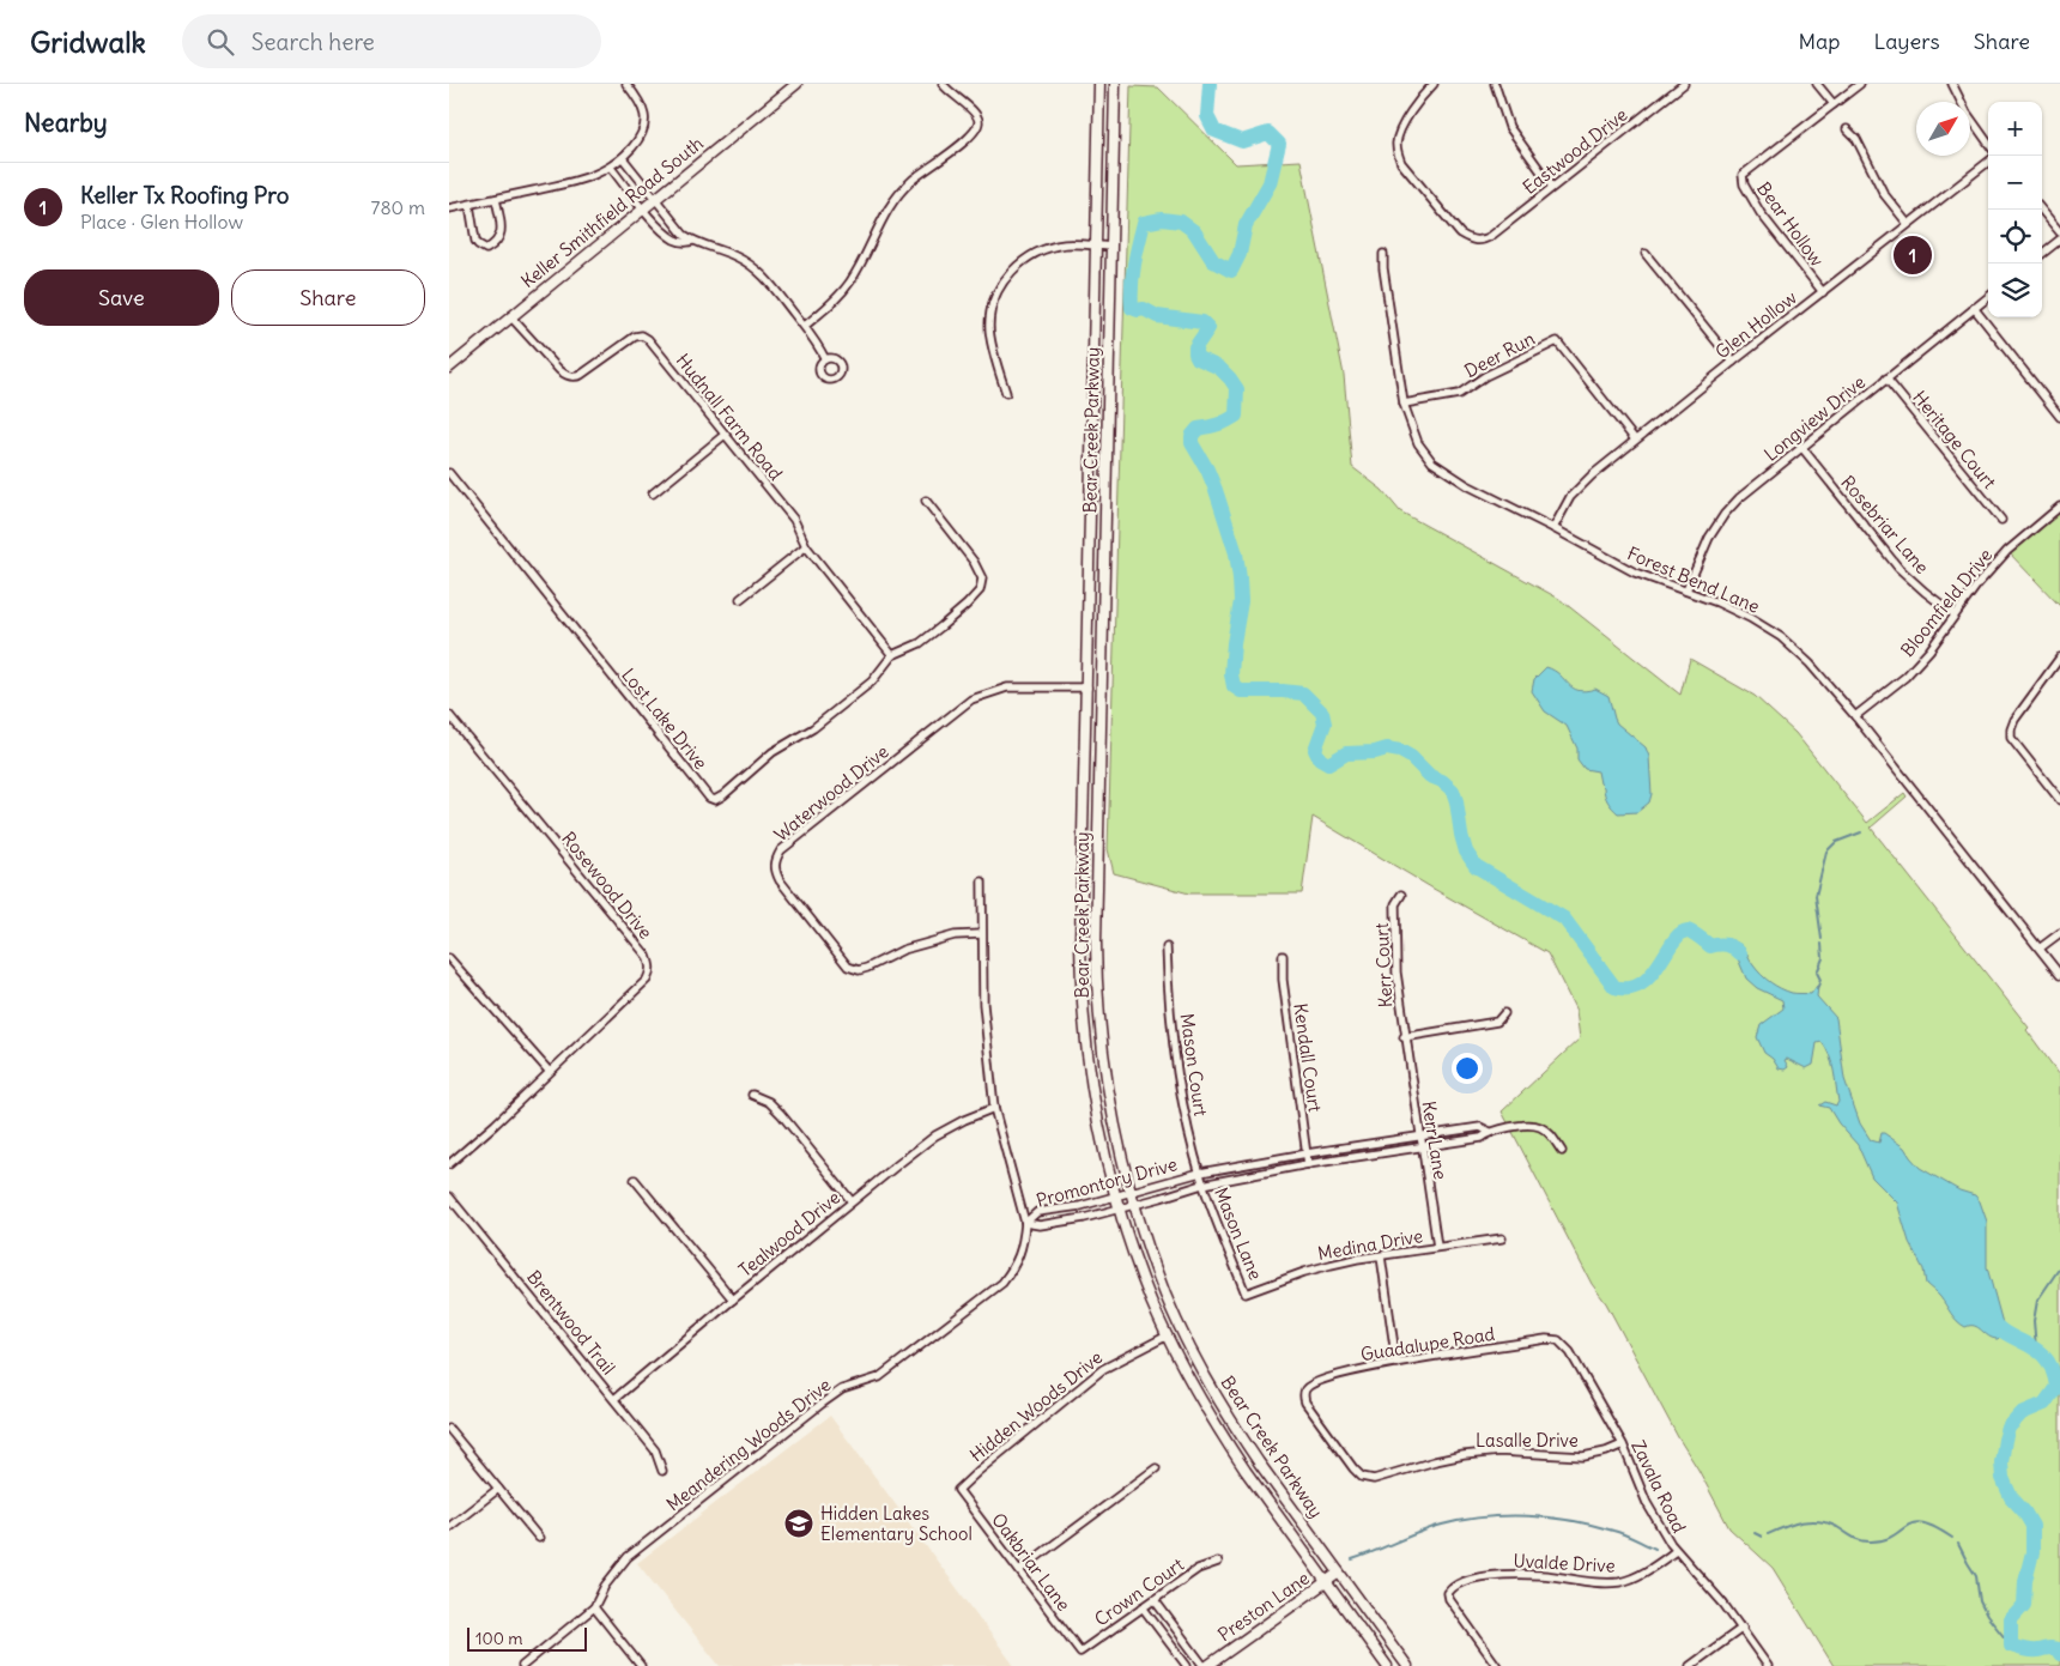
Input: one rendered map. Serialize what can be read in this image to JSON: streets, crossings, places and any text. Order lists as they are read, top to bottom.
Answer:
{
  "streets": {
    "main road": ["Keller Smithfield Road South", "Bear Creek Parkway", "Preston Lane"],
    "street": [
      "Eastwood Drive",
      "Bear Hollow",
      "Glen Hollow",
      "Deer Run",
      "Hudnall Farm Road",
      "Longview Drive",
      "Heritage Court",
      "Rosebriar Lane",
      "Forest Bend Lane",
      "Bloomfield Drive",
      "Lost Lake Drive",
      "Waterwood Drive",
      "Rosewood Drive",
      "Kerr Court",
      "Kendall Court",
      "Mason Court",
      "Kerr Lane",
      "Promontory Drive",
      "Tealwood Drive",
      "Mason Lane",
      "Medina Drive",
      "Brentwood Trail",
      "Guadalupe Road",
      "Hidden Woods Drive",
      "Lasalle Drive",
      "Meandering Woods Drive",
      "Zavala Road",
      "Oakbriar Lane",
      "Uvalde Drive",
      "Crown Court"
    ]
  },
  "crossings": [
    ["Keller Smithfield Road South", "Hudnall Farm Road"],
    ["Bear Hollow", "Glen Hollow"],
    ["Glen Hollow", "Deer Run"],
    ["Glen Hollow", "Forest Bend Lane"],
    ["Deer Run", "Forest Bend Lane"],
    ["Hudnall Farm Road", "Lost Lake Drive"],
    ["Longview Drive", "Heritage Court"],
    ["Longview Drive", "Rosebriar Lane"],
    ["Longview Drive", "Forest Bend Lane"],
    ["Bear Creek Parkway", "Waterwood Drive"],
    ["Bear Creek Parkway", "Promontory Drive"],
    ["Bear Creek Parkway", "Hidden Woods Drive"],
    ["Bear Creek Parkway", "Preston Lane"],
    ["Rosebriar Lane", "Bloomfield Drive"],
    ["Forest Bend Lane", "Bloomfield Drive"],
    ["Waterwood Drive", "Meandering Woods Drive"],
    ["Kerr Court", "Kerr Lane"],
    ["Kendall Court", "Promontory Drive"],
    ["Mason Court", "Promontory Drive"],
    ["Mason Court", "Mason Lane"],
    ["Kerr Lane", "Promontory Drive"],
    ["Kerr Lane", "Medina Drive"],
    ["Promontory Drive", "Mason Lane"],
    ["Promontory Drive", "Meandering Woods Drive"],
    ["Tealwood Drive", "Brentwood Trail"],
    ["Tealwood Drive", "Meandering Woods Drive"],
    ["Mason Lane", "Medina Drive"],
    ["Guadalupe Road", "Lasalle Drive"],
    ["Guadalupe Road", "Zavala Road"],
    ["Hidden Woods Drive", "Oakbriar Lane"],
    ["Lasalle Drive", "Zavala Road"],
    ["Zavala Road", "Uvalde Drive"],
    ["Oakbriar Lane", "Crown Court"]
  ],
  "places": {
    "school or university": ["Hidden Lakes Elementary School"]
  },
  "scale_bar": "100 m",
  "north": "top right",
  "page": {
    "header": "Gridwalk",
    "search": "Search here",
    "nav": ["Map", "Layers", "Share"],
    "heading": "Nearby",
    "map_buttons": ["+", "−"],
    "list": [
      {
        "mark": "1",
        "name": "Keller Tx Roofing Pro",
        "note": "Place · Glen Hollow",
        "value": "780 m"
      }
    ],
    "pins": "1",
    "buttons": ["Save", "Share"],
    "scale": "100 m"
  }
}
